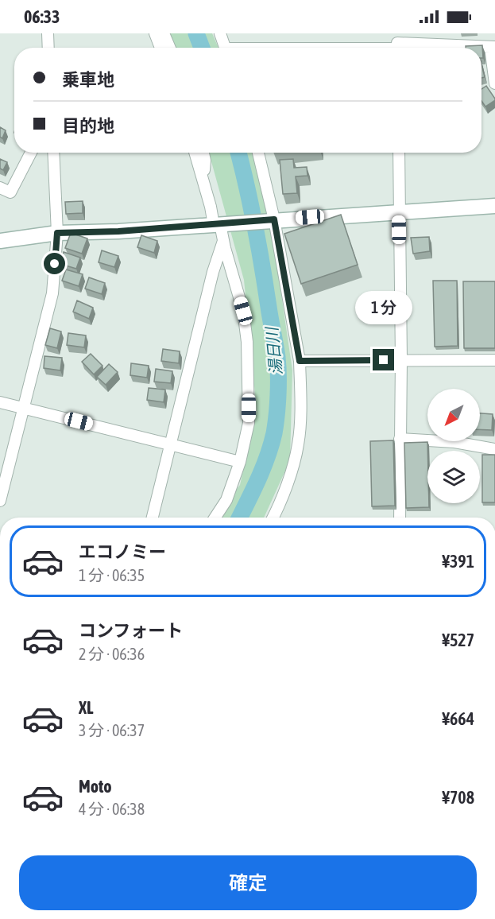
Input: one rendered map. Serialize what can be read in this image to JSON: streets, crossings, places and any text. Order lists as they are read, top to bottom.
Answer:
{
  "water": ["湯日川"],
  "north": "bottom left",
  "page": {
    "status": "06:33",
    "banner": ["乗車地", "目的地"],
    "bubble": "1 分",
    "list": [
      {
        "name": "エコノミー",
        "note": "1 分 · 06:35",
        "value": "¥391"
      },
      {
        "name": "コンフォート",
        "note": "2 分 · 06:36",
        "value": "¥527"
      },
      {
        "name": "XL",
        "note": "3 分 · 06:37",
        "value": "¥664"
      },
      {
        "name": "Moto",
        "note": "4 分 · 06:38",
        "value": "¥708"
      }
    ],
    "buttons": "確定"
  }
}
